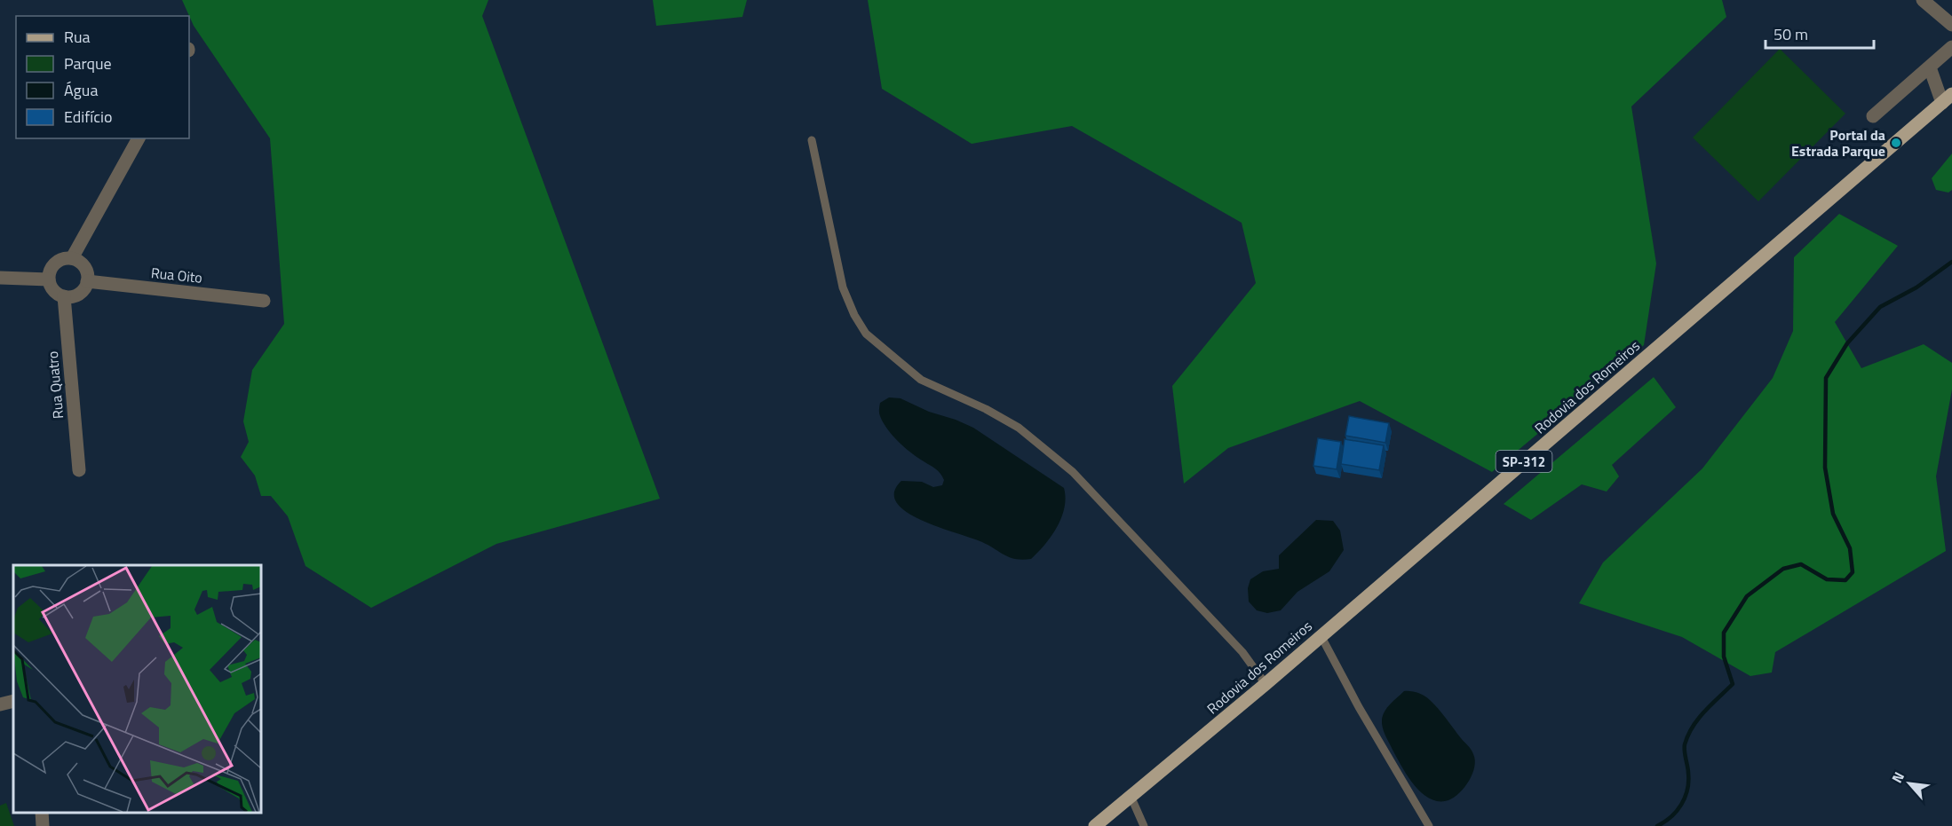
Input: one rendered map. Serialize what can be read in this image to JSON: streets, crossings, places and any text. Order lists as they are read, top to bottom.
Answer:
{
  "streets": {
    "main road": ["Rodovia dos Romeiros", "SP-312"],
    "street": ["Rua Oito", "Rua Quatro"]
  },
  "crossings": [
    ["Rua Oito", "Rua Quatro"]
  ],
  "places": ["Portal da Estrada Parque"],
  "legend": [
    "Rua",
    "Parque",
    "Água",
    "Edifício"
  ],
  "scale_bar": "50 m",
  "north": "top left"
}
